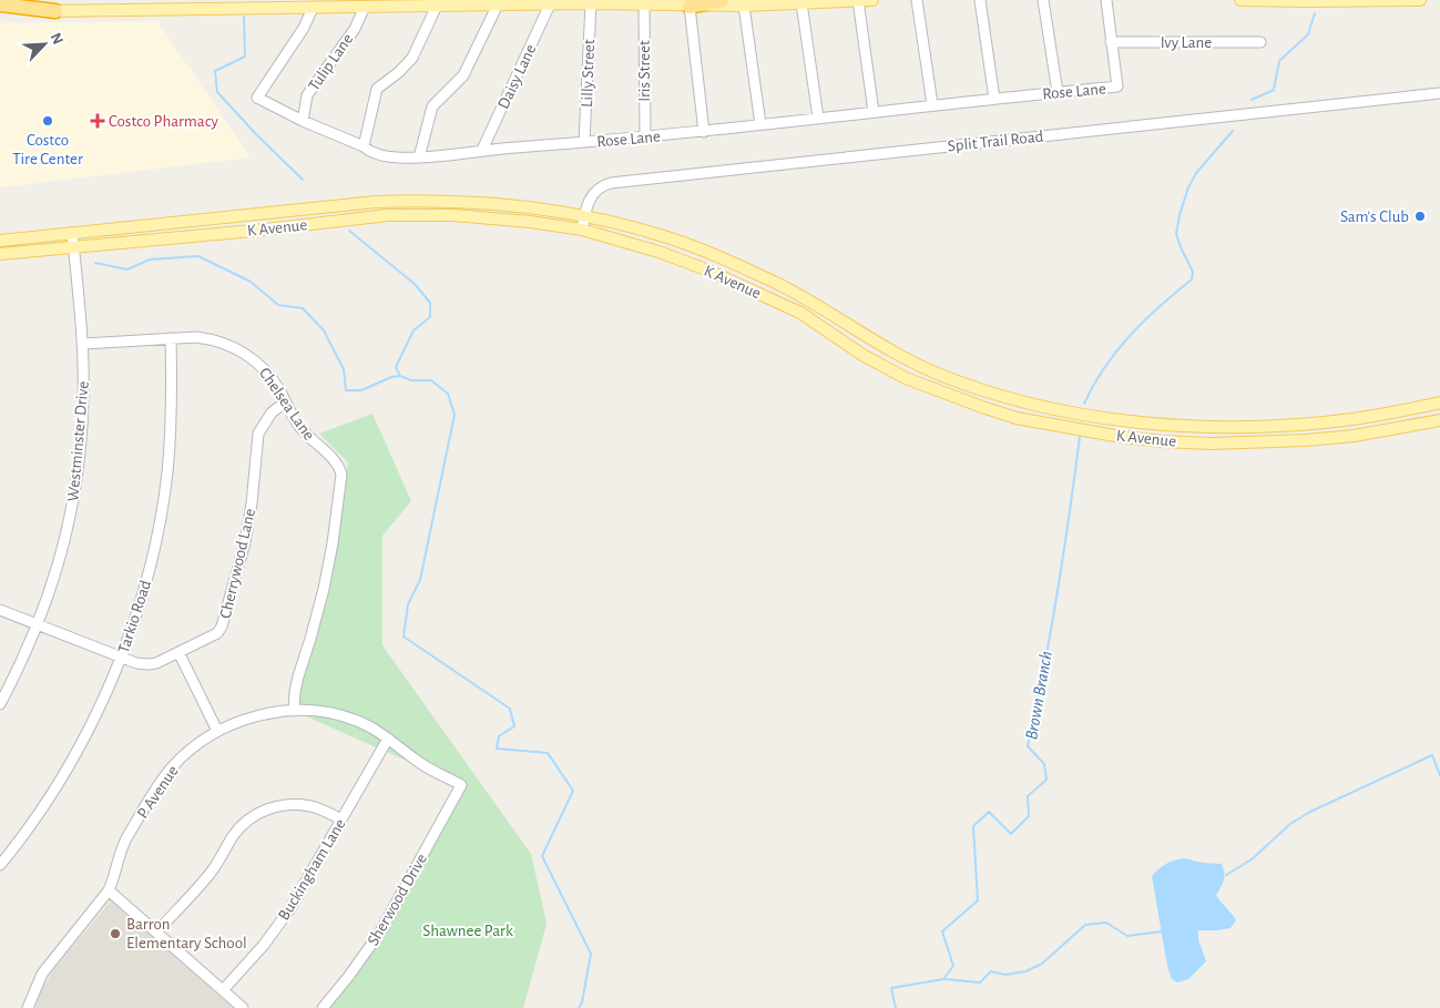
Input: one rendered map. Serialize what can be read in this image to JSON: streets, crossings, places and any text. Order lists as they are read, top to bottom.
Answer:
{
  "streets": {
    "main road": ["K Avenue"],
    "street": [
      "Ivy Lane",
      "Tulip Lane",
      "Iris Street",
      "Lilly Street",
      "Daisy Lane",
      "Rose Lane",
      "Split Trail Road",
      "Chelsea Lane",
      "Westminster Drive",
      "Cherrywood Lane",
      "Tarkio Road",
      "P Avenue",
      "Buckingham Lane",
      "Sherwood Drive"
    ]
  },
  "crossings": [
    ["Ivy Lane", "Rose Lane"],
    ["Tulip Lane", "Rose Lane"],
    ["Iris Street", "Rose Lane"],
    ["Lilly Street", "Rose Lane"],
    ["Daisy Lane", "Rose Lane"],
    ["Split Trail Road", "K Avenue"],
    ["K Avenue", "Westminster Drive"],
    ["Chelsea Lane", "Westminster Drive"],
    ["Chelsea Lane", "Cherrywood Lane"],
    ["Chelsea Lane", "Tarkio Road"],
    ["Chelsea Lane", "P Avenue"],
    ["Westminster Drive", "Cherrywood Lane"],
    ["Cherrywood Lane", "Tarkio Road"],
    ["P Avenue", "Buckingham Lane"],
    ["P Avenue", "Sherwood Drive"]
  ],
  "water": ["Brown Branch"],
  "parks": ["Shawnee Park"],
  "places": {
    "other": ["Costco Tire Center", "Sam's Club", "Barron Elementary School"],
    "health": ["Costco Pharmacy"]
  },
  "north": "top right"
}
